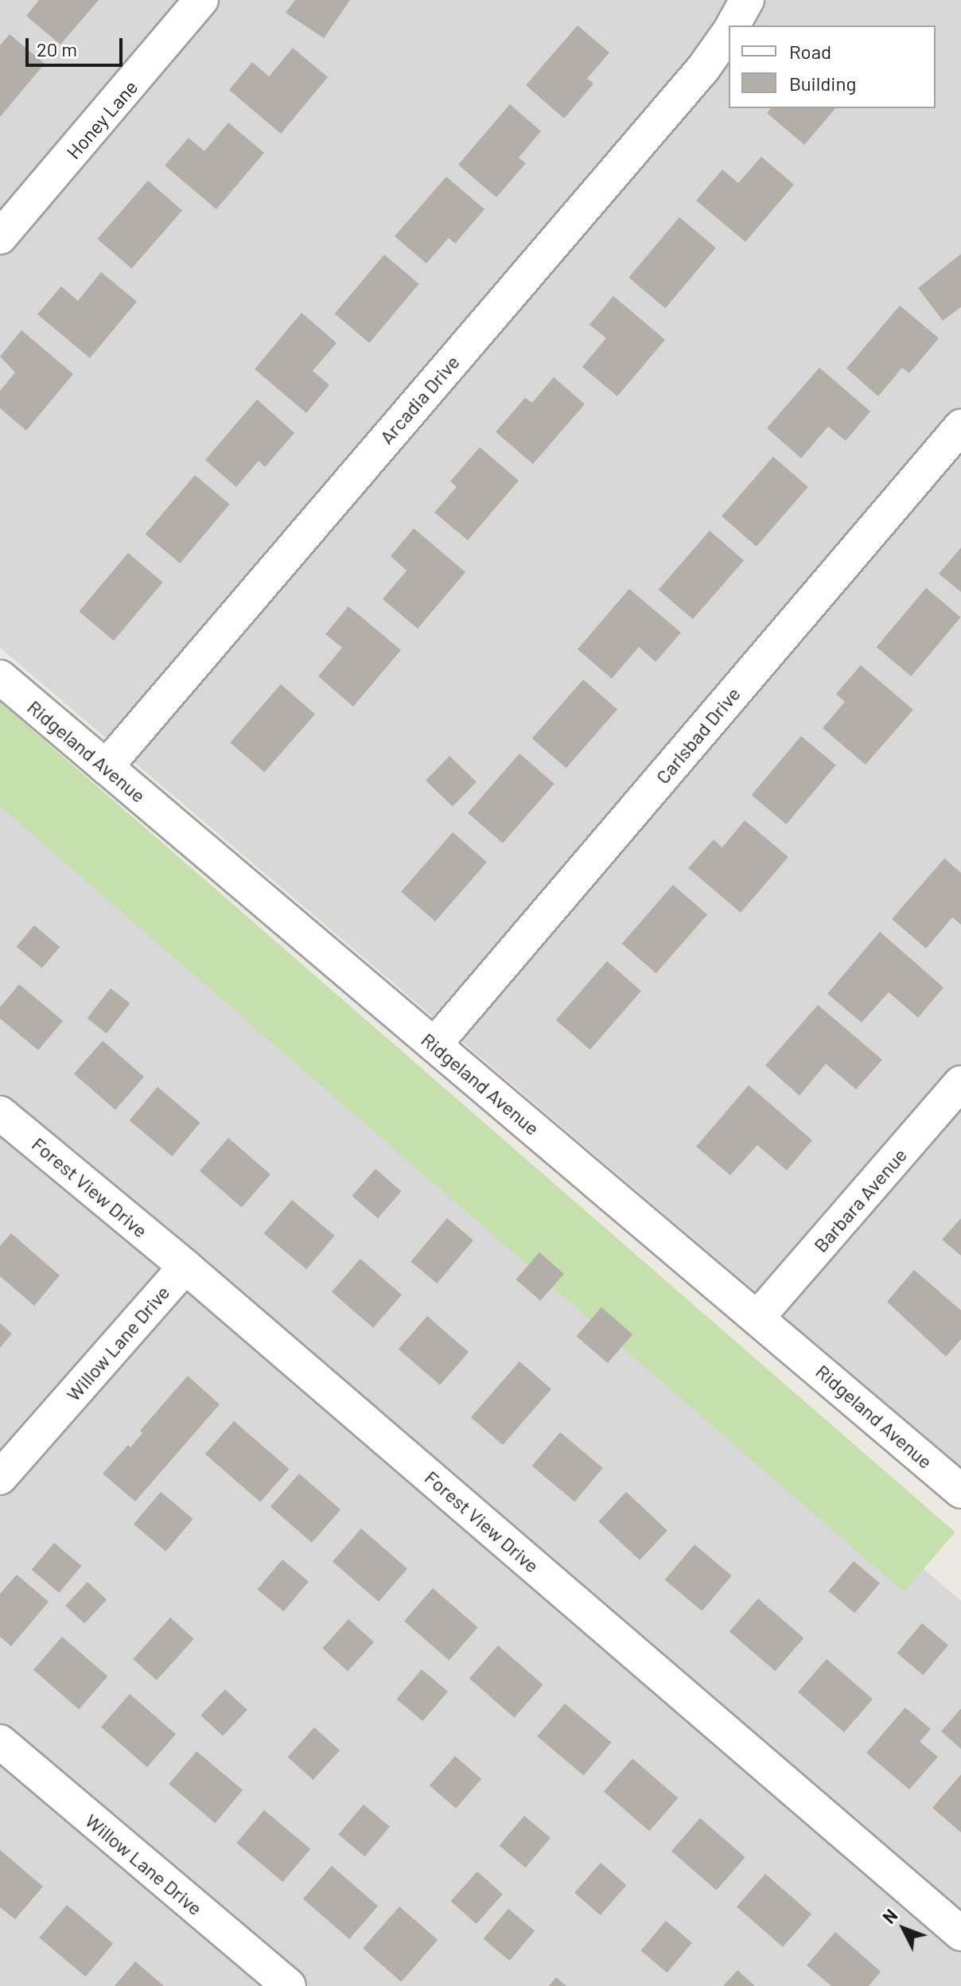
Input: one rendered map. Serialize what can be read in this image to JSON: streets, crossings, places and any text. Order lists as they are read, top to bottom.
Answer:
{
  "streets": {
    "street": [
      "Honey Lane",
      "Arcadia Drive",
      "Carlsbad Drive",
      "Ridgeland Avenue",
      "Forest View Drive",
      "Barbara Avenue",
      "Willow Lane Drive"
    ]
  },
  "crossings": [
    ["Arcadia Drive", "Ridgeland Avenue"],
    ["Carlsbad Drive", "Ridgeland Avenue"],
    ["Ridgeland Avenue", "Barbara Avenue"],
    ["Forest View Drive", "Willow Lane Drive"]
  ],
  "legend": ["Road", "Building"],
  "scale_bar": "20 m",
  "north": "top left"
}
